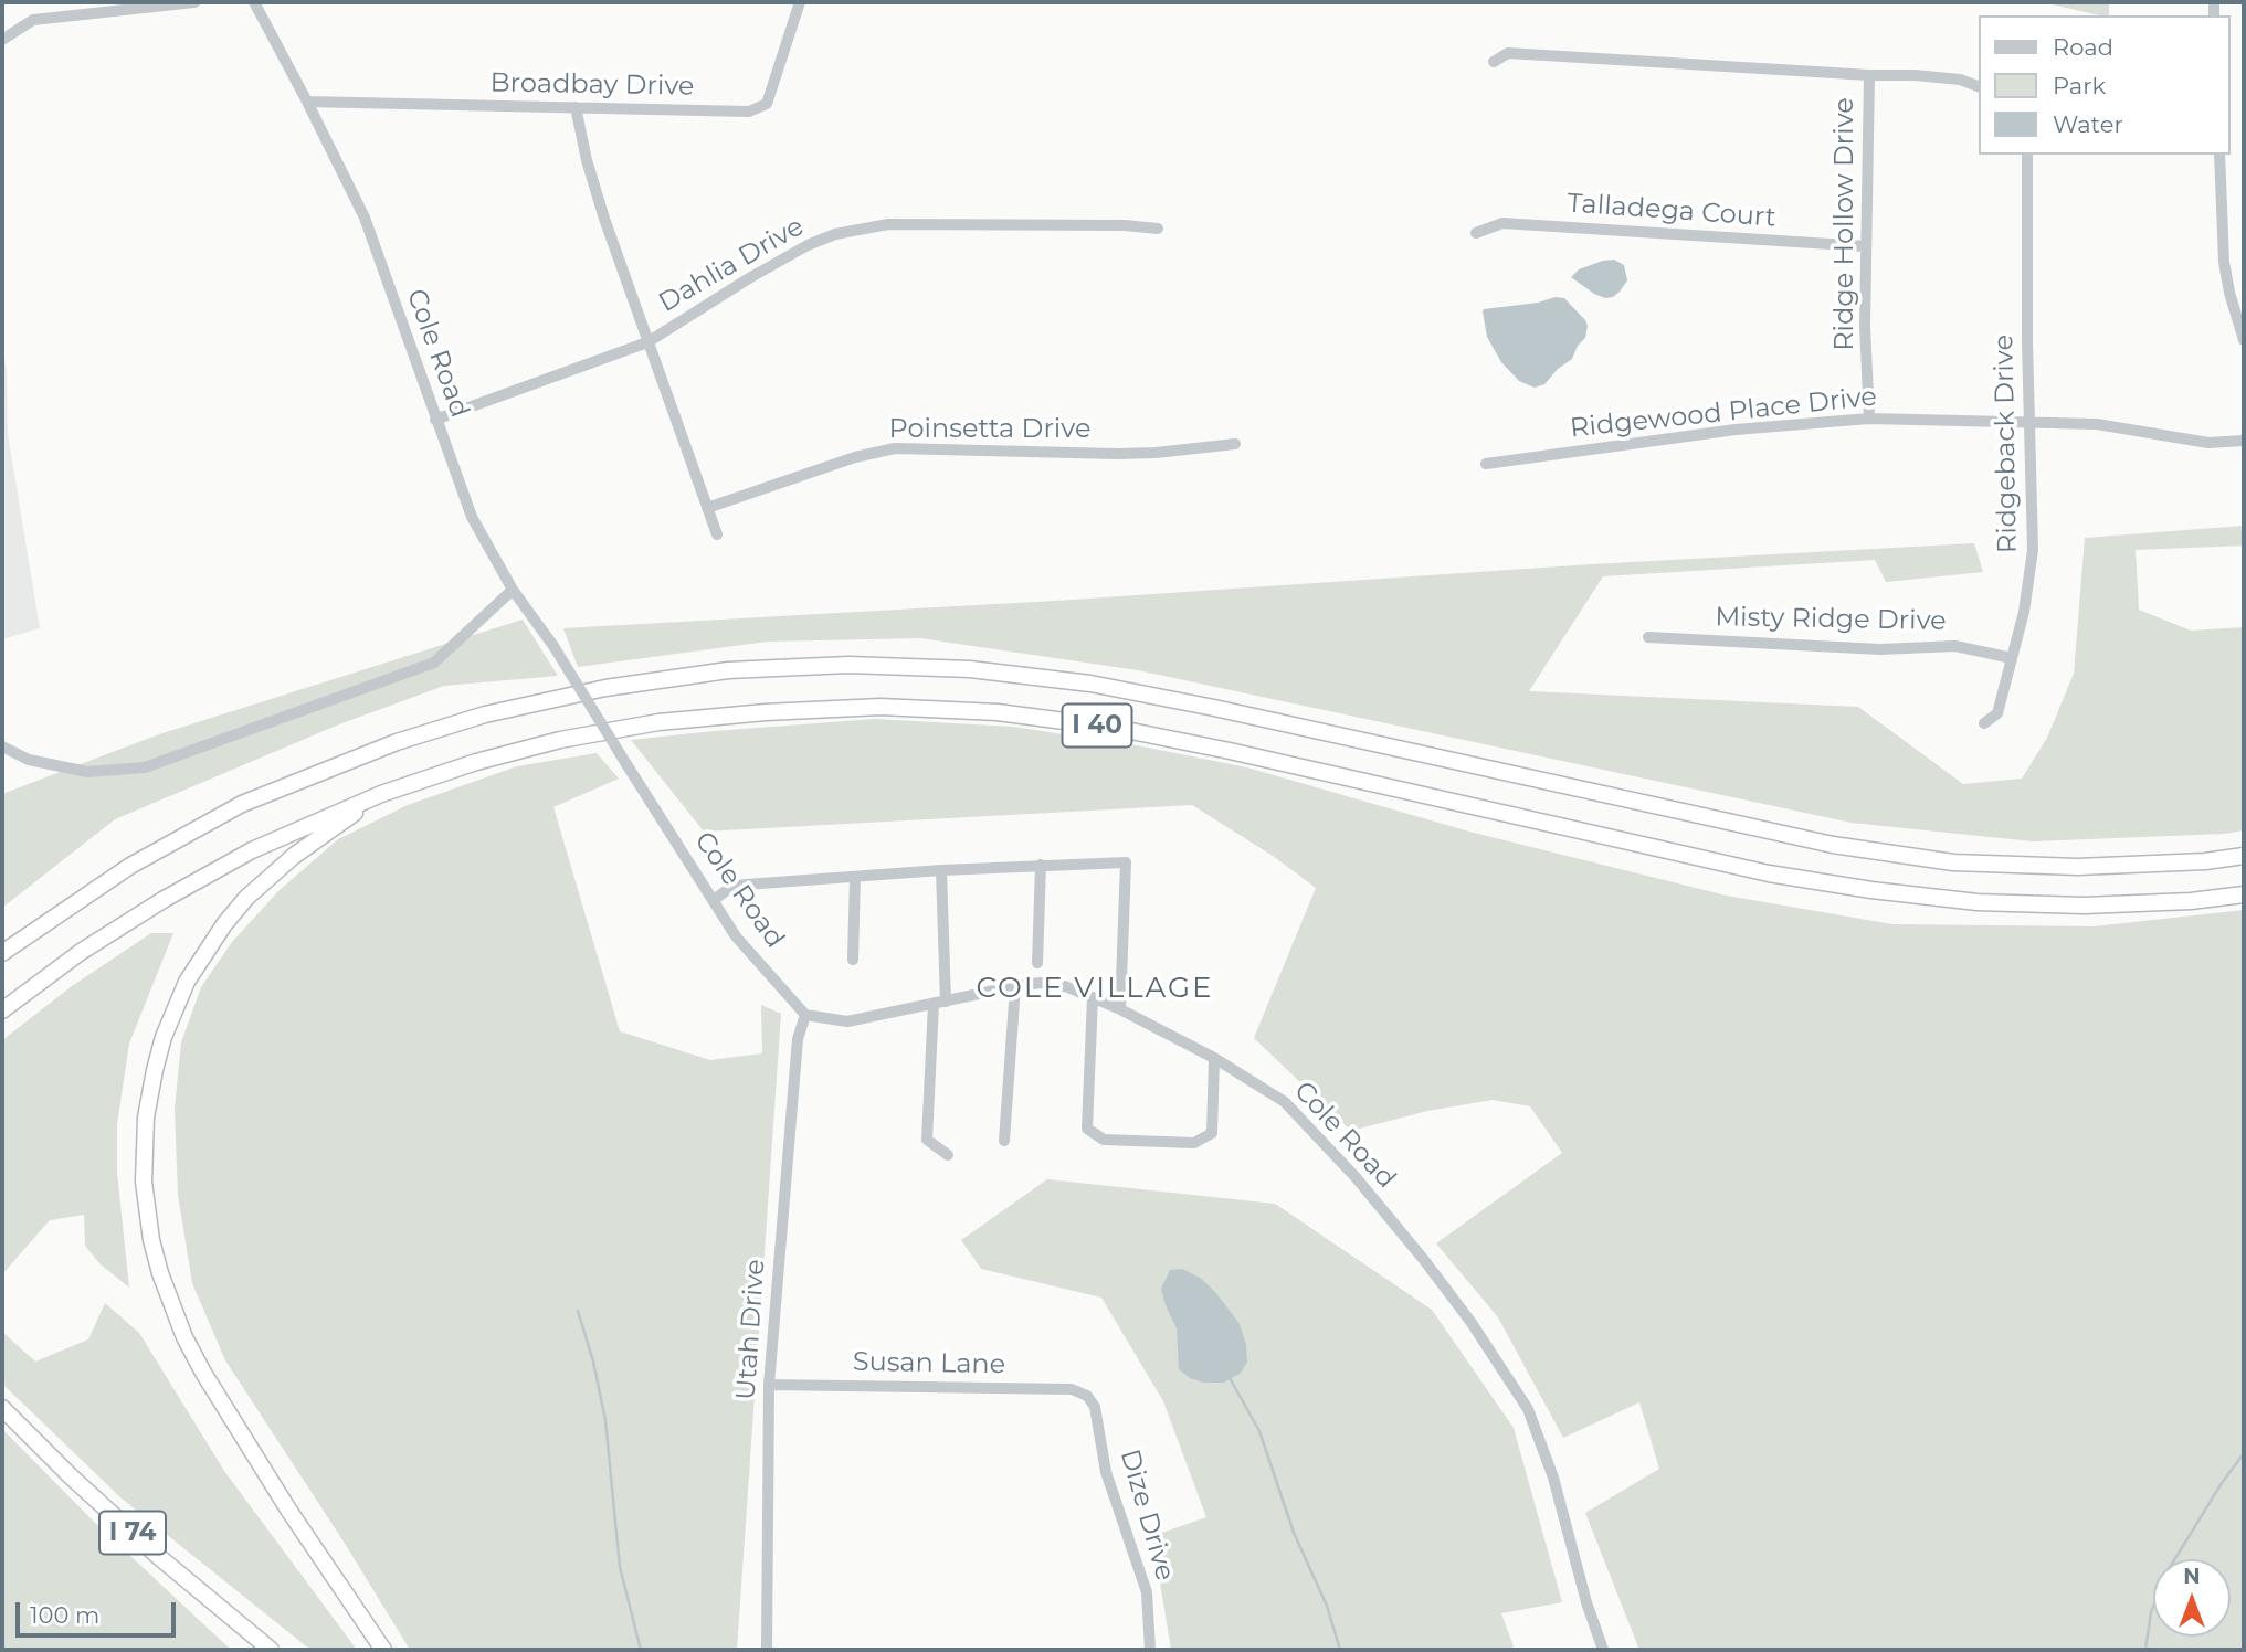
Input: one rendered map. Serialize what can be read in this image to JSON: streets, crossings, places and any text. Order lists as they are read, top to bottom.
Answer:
{
  "streets": {
    "highway": ["I 40", "I 74"],
    "street": [
      "Broadbay Drive",
      "Talladega Court",
      "Ridge Hollow Drive",
      "Dahlia Drive",
      "Cole Road",
      "Ridgewood Place Drive",
      "Poinsetta Drive",
      "Ridgeback Drive",
      "Misty Ridge Drive",
      "Utah Drive",
      "Susan Lane",
      "Dize Drive"
    ]
  },
  "crossings": [
    ["Broadbay Drive", "Cole Road"],
    ["Talladega Court", "Ridge Hollow Drive"],
    ["Ridge Hollow Drive", "Ridgewood Place Drive"],
    ["Dahlia Drive", "Cole Road"],
    ["Cole Road", "Utah Drive"],
    ["Ridgewood Place Drive", "Ridgeback Drive"],
    ["Ridgeback Drive", "Misty Ridge Drive"],
    ["Utah Drive", "Susan Lane"],
    ["Susan Lane", "Dize Drive"]
  ],
  "districts": ["COLE VILLAGE"],
  "legend": ["Road", "Park", "Water"],
  "scale_bar": "100 m",
  "north": "top"
}
